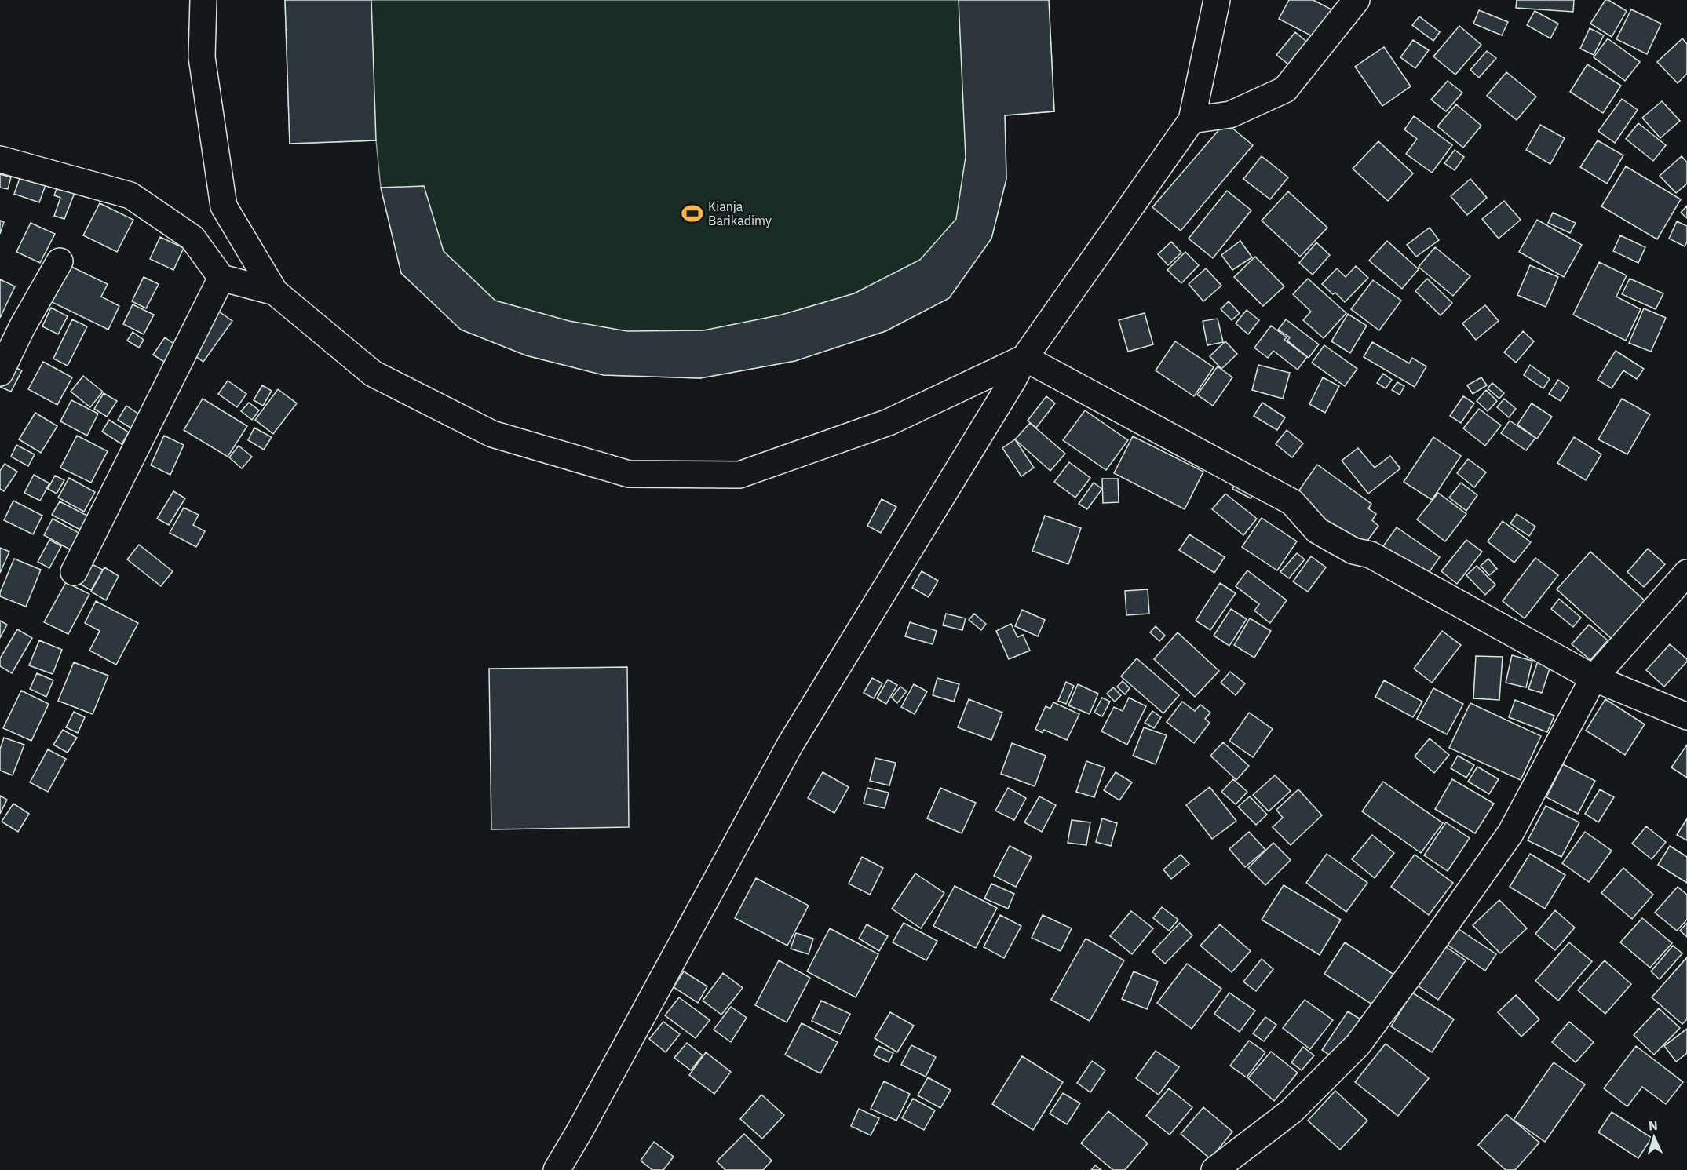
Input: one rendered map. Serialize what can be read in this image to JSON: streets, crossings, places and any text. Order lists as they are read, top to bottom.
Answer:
{
  "places": {
    "sports": ["Kianja Barikadimy"]
  },
  "north": "top"
}
